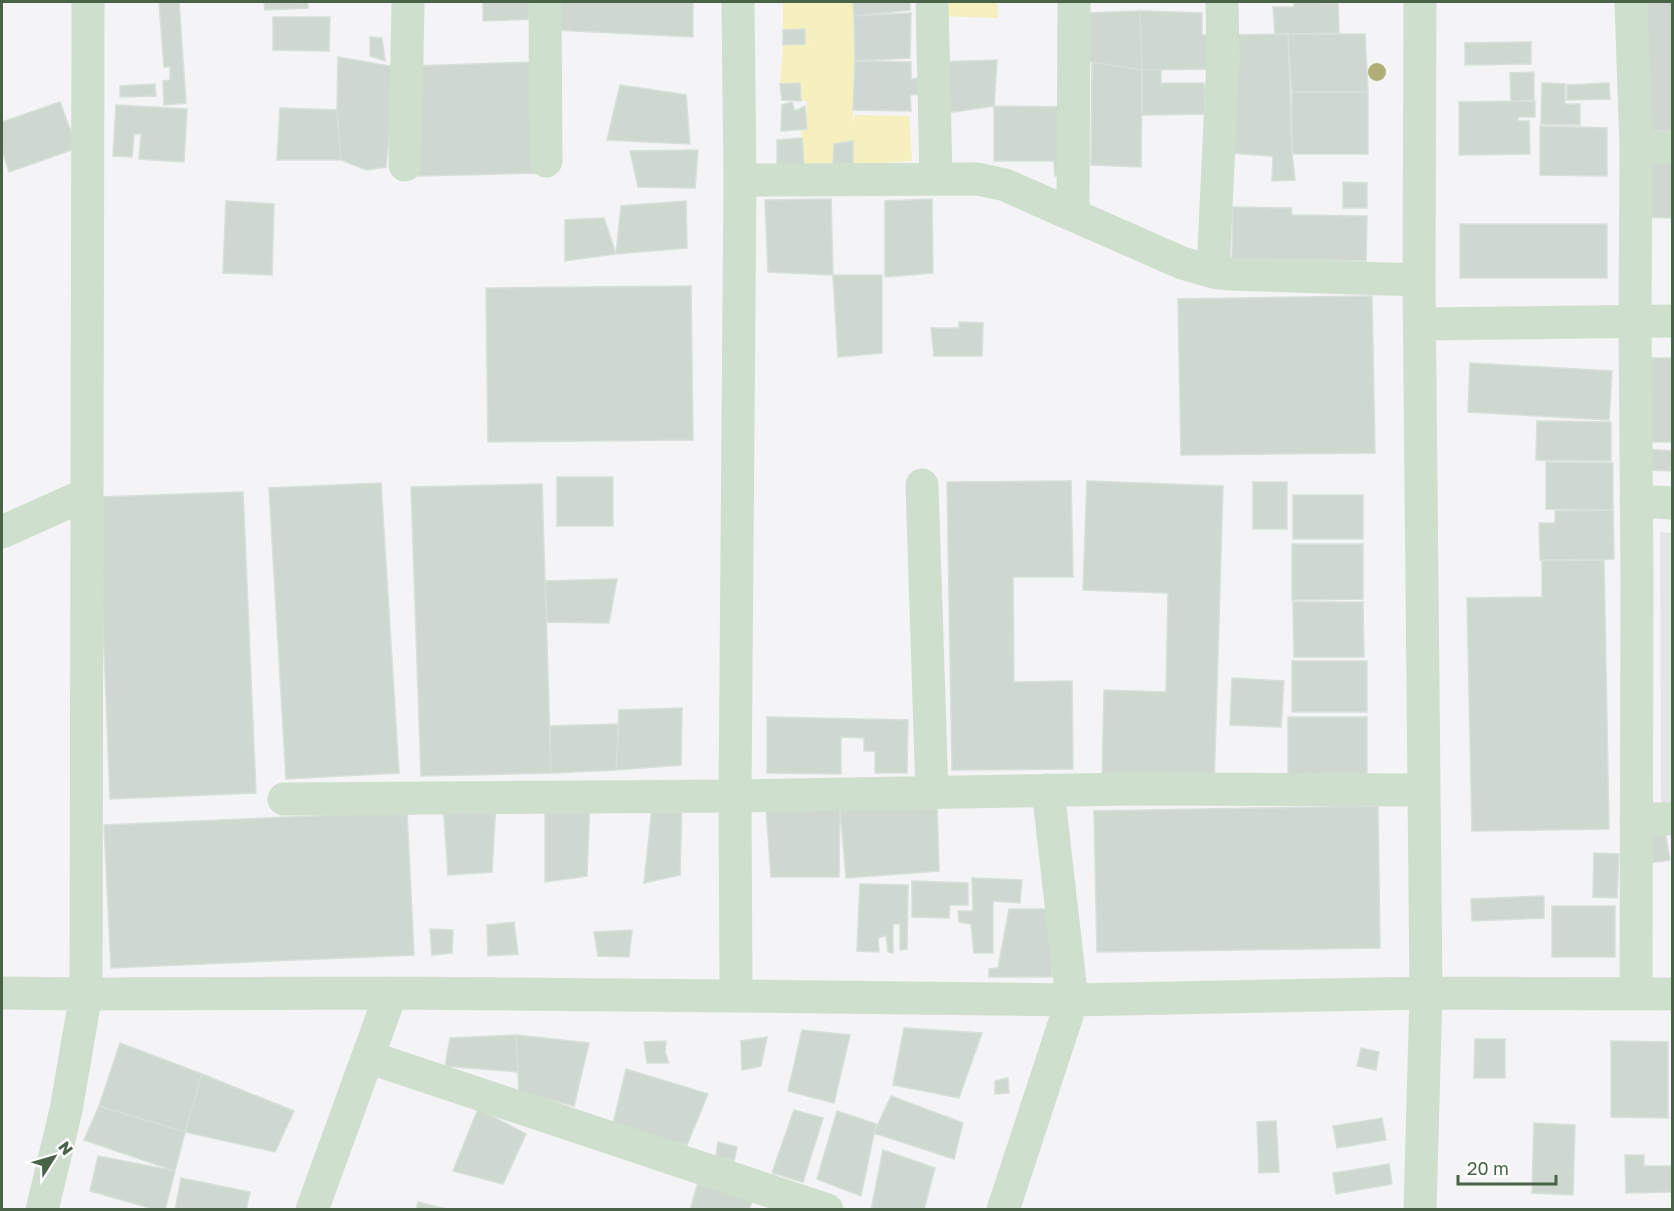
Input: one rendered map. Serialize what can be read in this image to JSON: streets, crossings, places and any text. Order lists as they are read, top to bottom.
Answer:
{
  "scale_bar": "20 m",
  "north": "top right"
}
